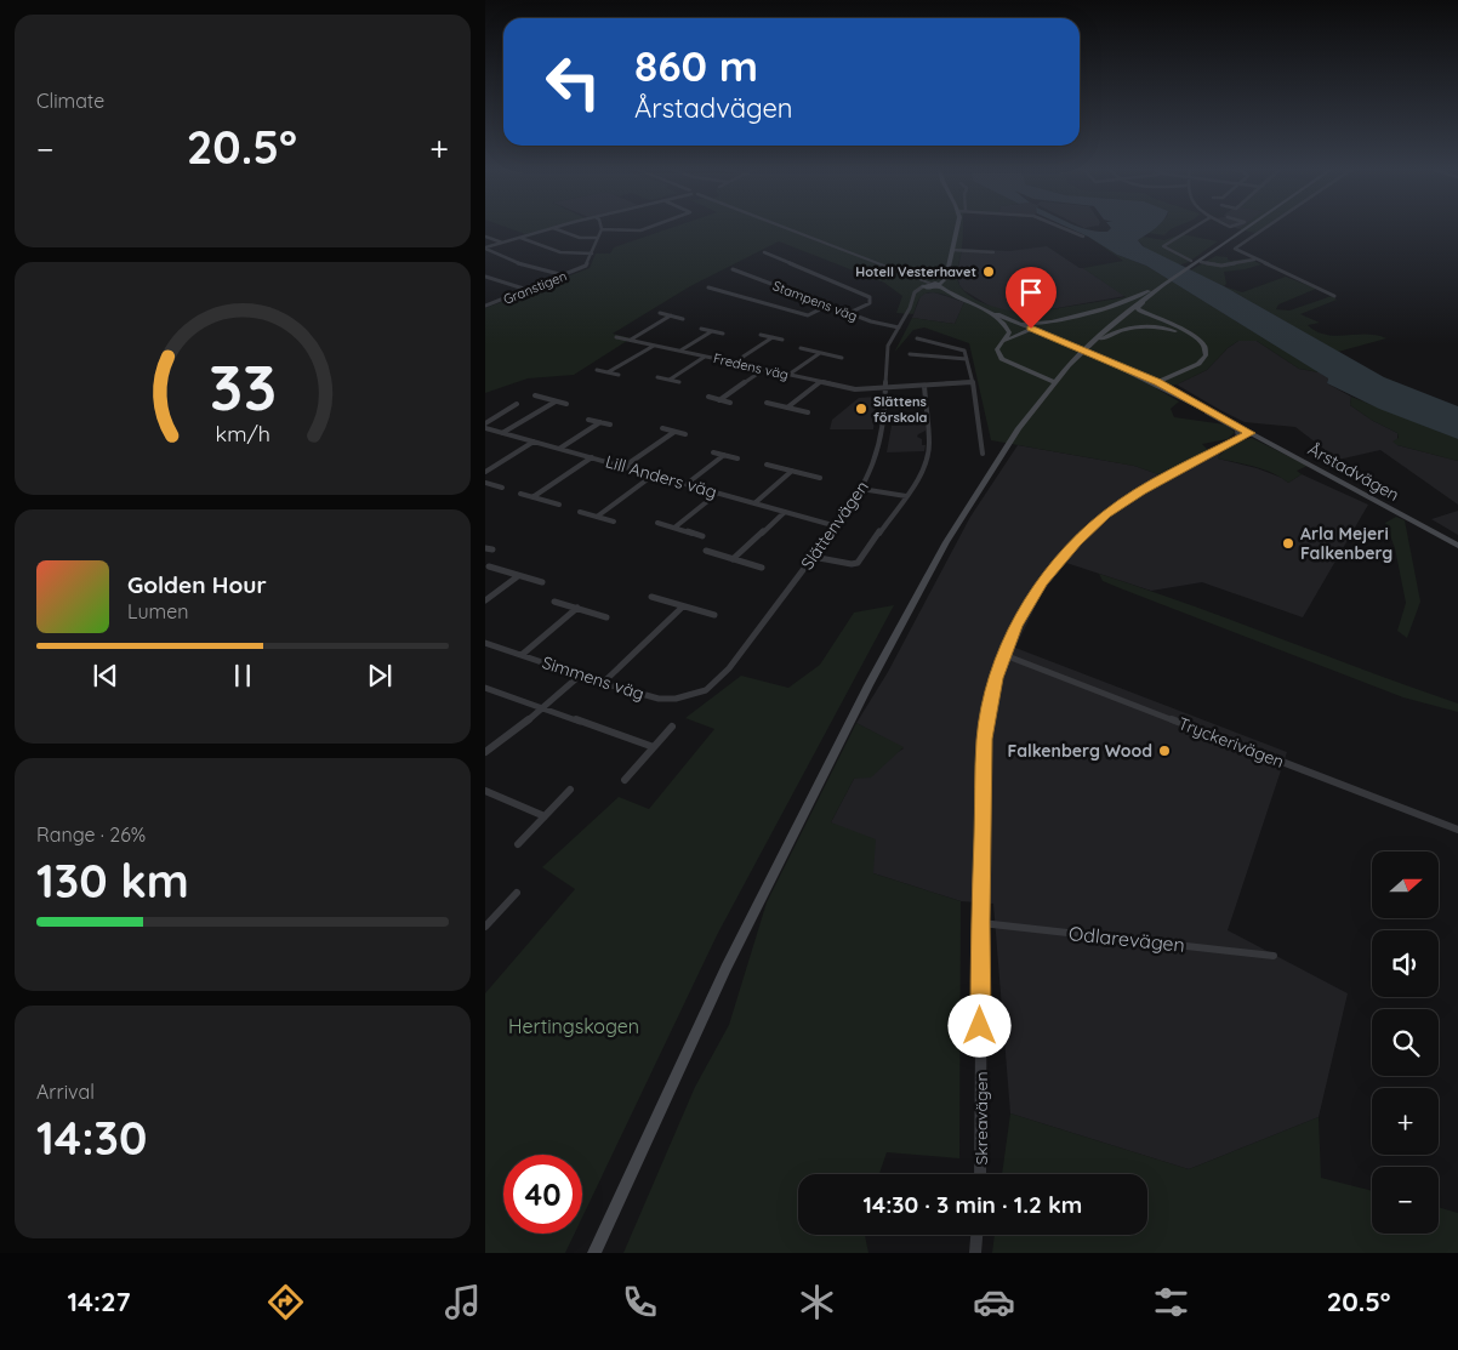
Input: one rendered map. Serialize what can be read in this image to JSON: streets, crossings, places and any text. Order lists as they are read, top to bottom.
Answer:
{
  "streets": {
    "main road": ["Årstadvägen"],
    "street": [
      "Granstigen",
      "Stampens väg",
      "Fredens väg",
      "Lill Anders väg",
      "Slättenvägen",
      "Simmens väg",
      "Tryckerivägen",
      "Odlarevägen",
      "Skreavägen"
    ]
  },
  "crossings": [
    ["Stampens väg", "Slättenvägen"],
    ["Fredens väg", "Slättenvägen"],
    ["Årstadvägen", "Skreavägen"],
    ["Lill Anders väg", "Slättenvägen"],
    ["Slättenvägen", "Simmens väg"],
    ["Tryckerivägen", "Skreavägen"],
    ["Odlarevägen", "Skreavägen"]
  ],
  "parks": ["Hertingskogen"],
  "places": [
    "Hotell Vesterhavet",
    "Slättens förskola",
    "Arla Mejeri Falkenberg",
    "Falkenberg Wood"
  ],
  "north": "right",
  "page": {
    "tile": [
      "Climate",
      ["Range · 26%", "130 km"],
      ["Arrival", "14:30"]
    ],
    "turn": ["860 m", "Årstadvägen"],
    "heat": ["−", "20.5°", "+"],
    "song": ["Golden Hour", "Lumen"],
    "map_buttons": ["+", "−"],
    "limit": "40",
    "trip": "14:30 · 3 min · 1.2 km",
    "tabs": ["14:27", "20.5°"],
    "gauge": ["33", "km/h"]
  }
}
